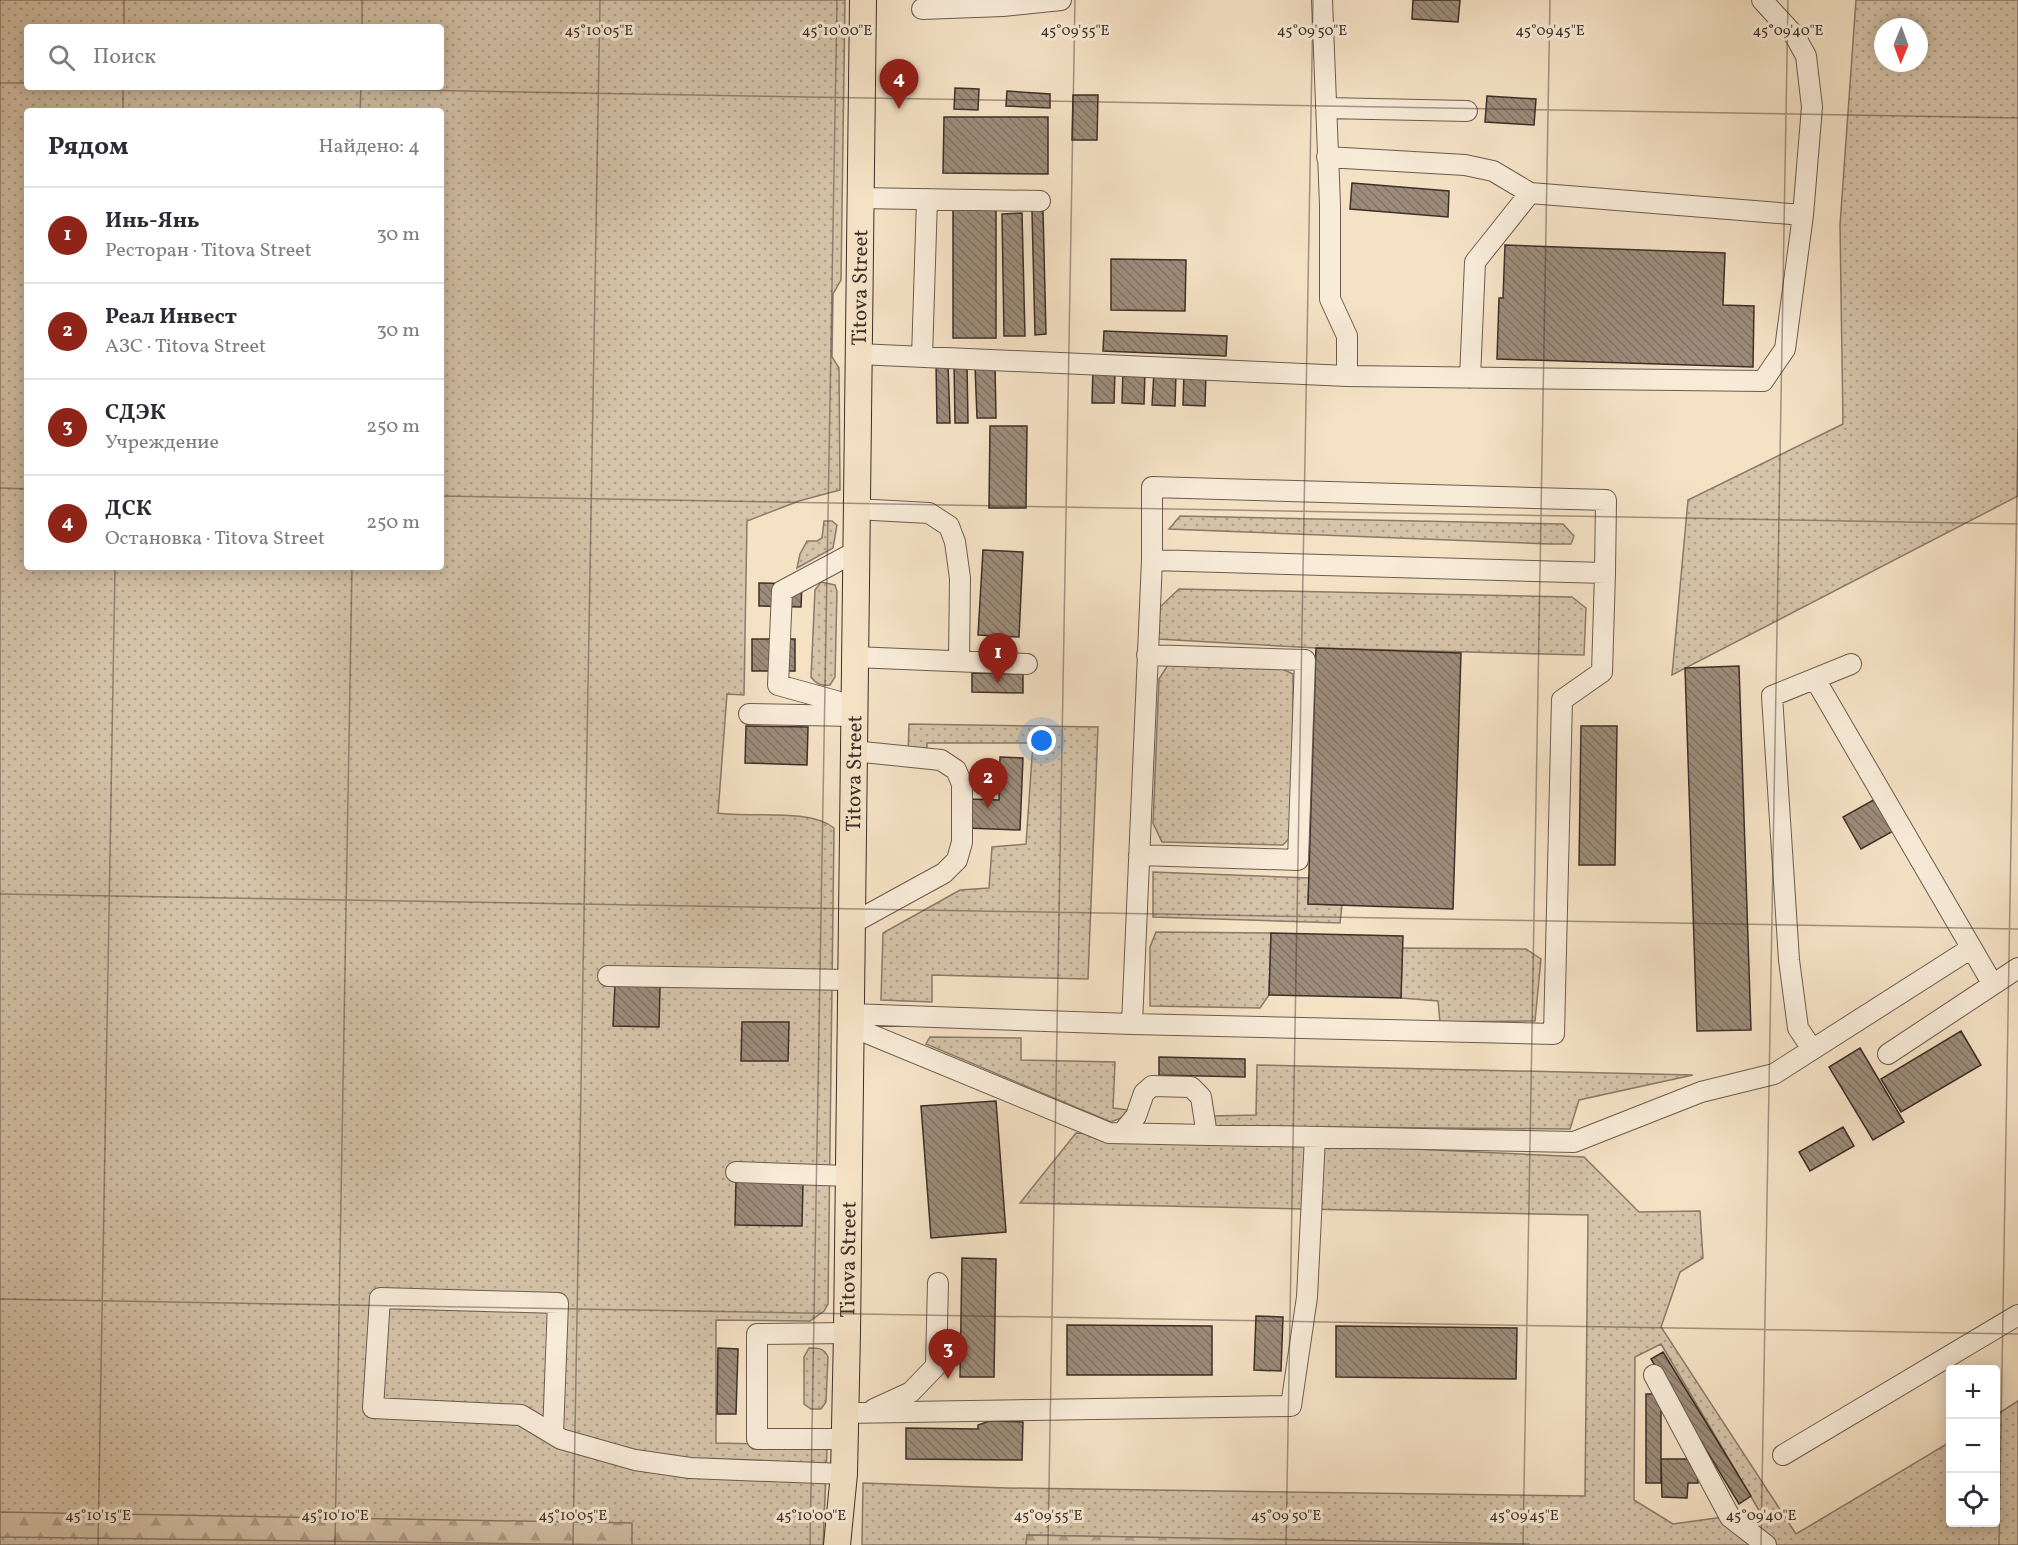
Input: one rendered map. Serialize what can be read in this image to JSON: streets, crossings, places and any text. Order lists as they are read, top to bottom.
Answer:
{
  "streets": {
    "main road": ["Titova Street"]
  },
  "north": "bottom",
  "page": {
    "search": "Поиск",
    "pins": [
      "4",
      "1",
      "2",
      "3"
    ],
    "heading": ["Рядом", "Найдено: 4"],
    "list": [
      {
        "mark": "1",
        "name": "Инь-Янь",
        "note": "Ресторан · Titova Street",
        "value": "30 m"
      },
      {
        "mark": "2",
        "name": "Реал Инвест",
        "note": "АЗС · Titova Street",
        "value": "30 m"
      },
      {
        "mark": "3",
        "name": "СДЭК",
        "note": "Учреждение",
        "value": "250 m"
      },
      {
        "mark": "4",
        "name": "ДСК",
        "note": "Остановка · Titova Street",
        "value": "250 m"
      }
    ],
    "map_buttons": ["+", "−"]
  },
  "coordinates": [
    "45°10'05\"E",
    "45°10'00\"E",
    "45°09'55\"E",
    "45°09'50\"E",
    "45°09'45\"E",
    "45°09'40\"E",
    "45°10'15\"E",
    "45°10'10\"E"
  ]
}
